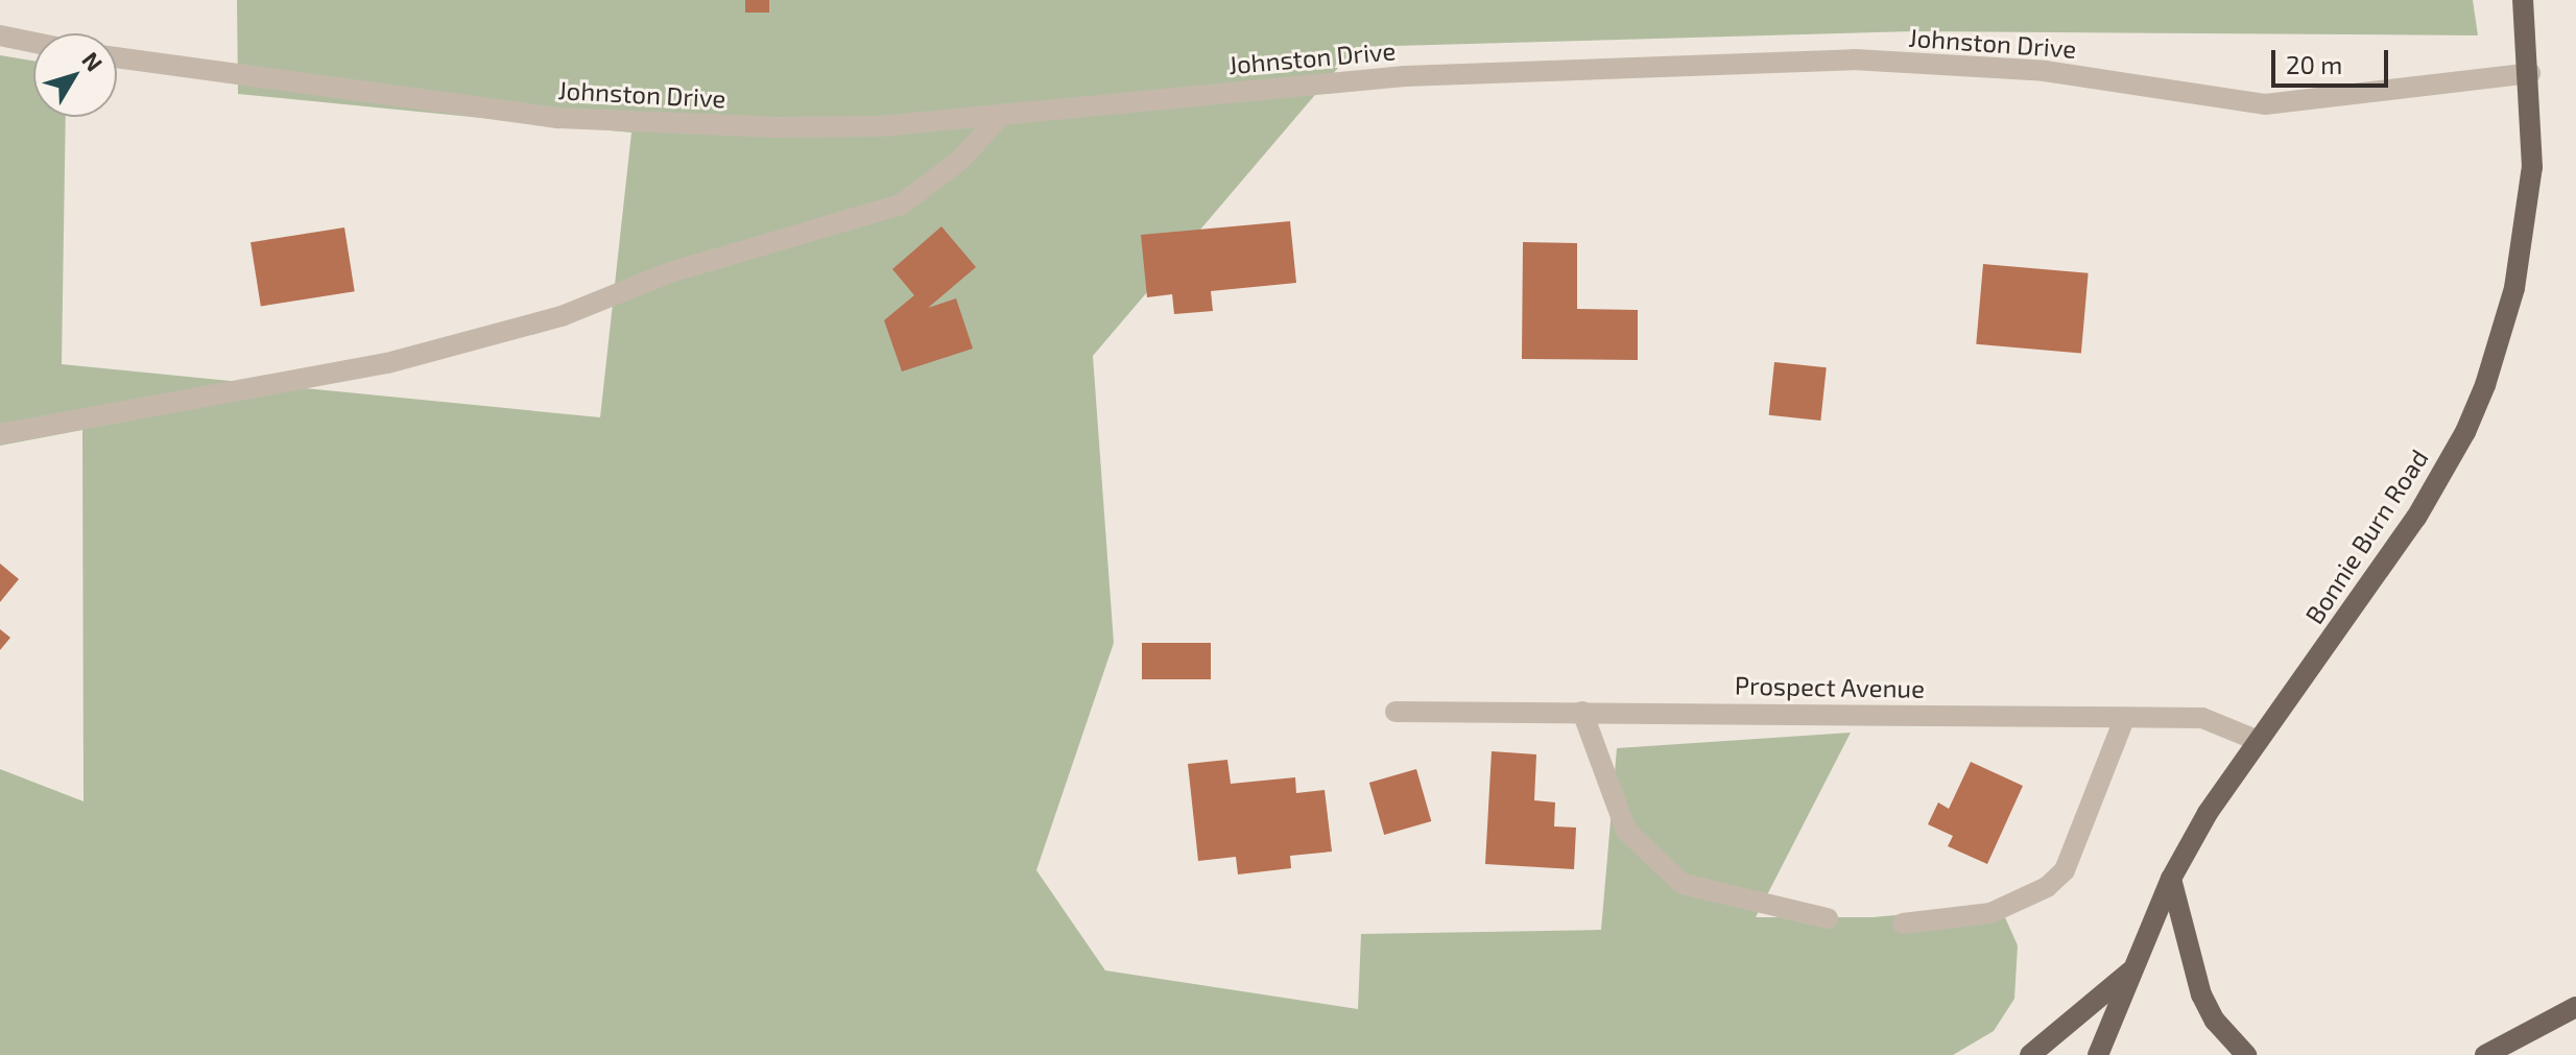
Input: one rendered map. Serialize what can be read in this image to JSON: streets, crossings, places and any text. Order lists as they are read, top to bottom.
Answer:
{
  "streets": {
    "main road": ["Bonnie Burn Road"],
    "street": ["Johnston Drive", "Prospect Avenue"]
  },
  "crossings": [
    ["Johnston Drive", "Bonnie Burn Road"],
    ["Bonnie Burn Road", "Prospect Avenue"]
  ],
  "scale_bar": "20 m",
  "north": "top right"
}
